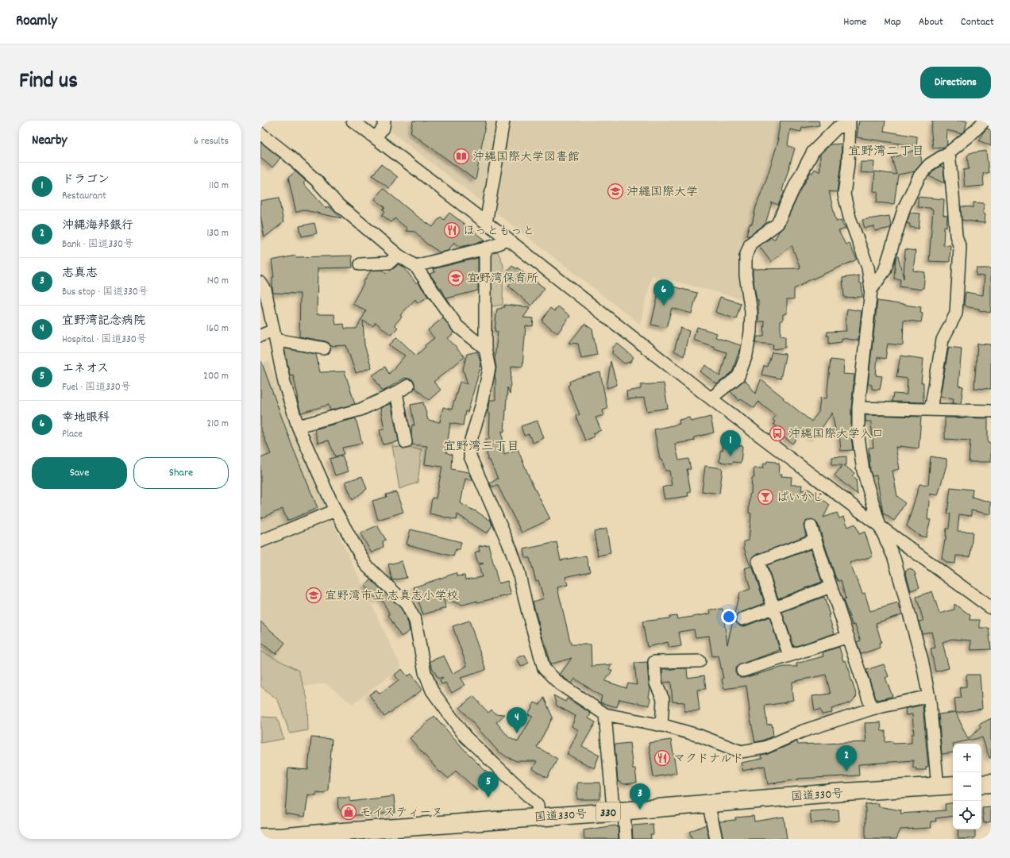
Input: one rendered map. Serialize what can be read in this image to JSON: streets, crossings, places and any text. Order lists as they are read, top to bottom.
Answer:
{
  "streets": {
    "highway": ["国道330号", "330"]
  },
  "districts": ["宜野湾二丁目", "宜野湾三丁目"],
  "places": {
    "library": ["沖縄国際大学図書館"],
    "school or university": ["沖繩国際大学", "宜野湾保育所", "宜野湾市立 志真志小学校"],
    "restaurant": ["ほっともっと", "マクドナルド"],
    "bus stop": ["沖縄国際大学入口"],
    "bar": ["ぱいかじ"],
    "shop": ["モイスティーヌ"]
  },
  "page": {
    "header": "Roamly",
    "nav": [
      "Home",
      "Map",
      "About",
      "Contact"
    ],
    "title": "Find us",
    "buttons": [
      "Directions",
      ["Save", "Share"]
    ],
    "heading": ["Nearby", "6 results"],
    "list": [
      {
        "mark": "1",
        "name": "ドラゴン",
        "note": "Restaurant",
        "value": "110 m"
      },
      {
        "mark": "2",
        "name": "沖縄海邦銀行",
        "note": "Bank · 国道330号",
        "value": "130 m"
      },
      {
        "mark": "3",
        "name": "志真志",
        "note": "Bus stop · 国道330号",
        "value": "140 m"
      },
      {
        "mark": "4",
        "name": "宜野湾記念病院",
        "note": "Hospital · 国道330号",
        "value": "160 m"
      },
      {
        "mark": "5",
        "name": "エネオス",
        "note": "Fuel · 国道330号",
        "value": "200 m"
      },
      {
        "mark": "6",
        "name": "幸地眼科",
        "note": "Place",
        "value": "210 m"
      }
    ],
    "pins": [
      "6",
      "1",
      "4",
      "2",
      "5",
      "3"
    ],
    "map_buttons": ["+", "−"]
  }
}
